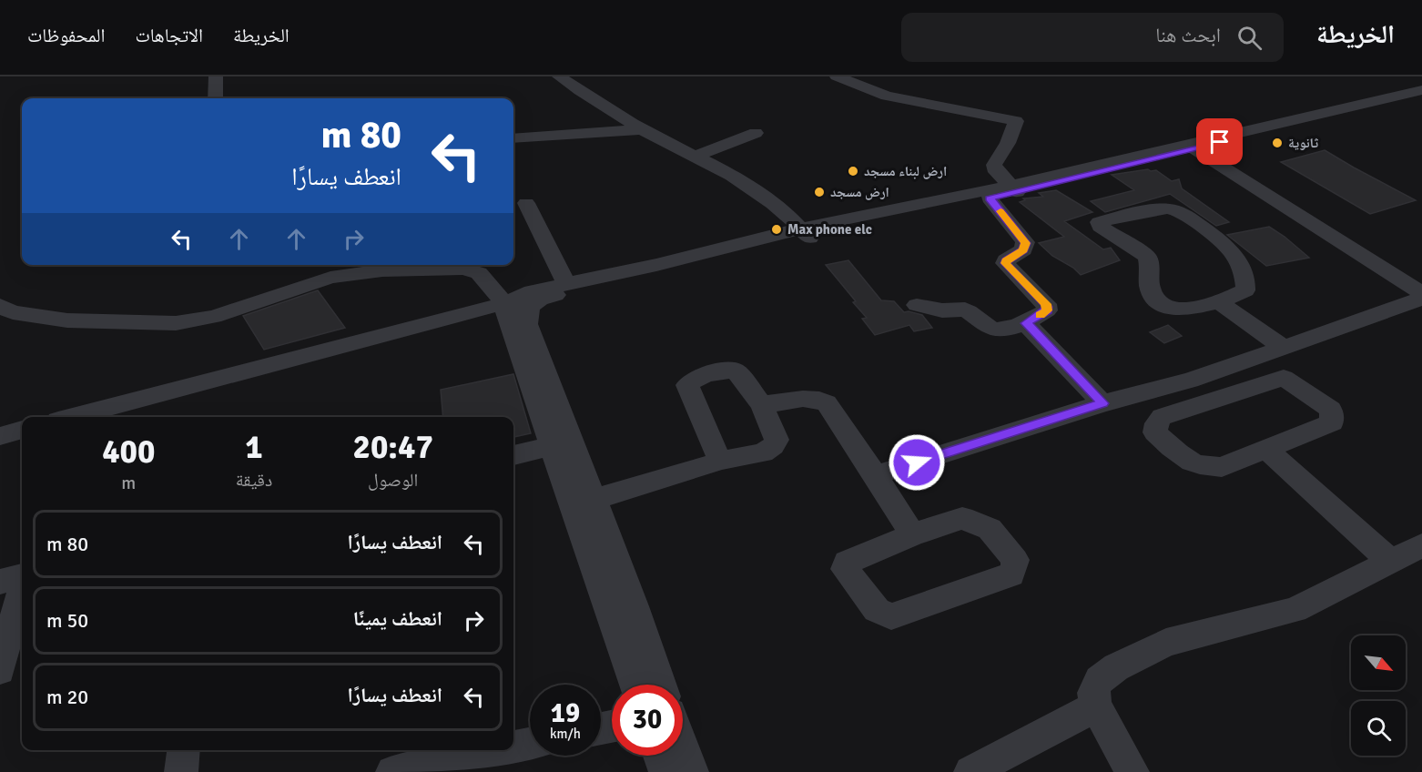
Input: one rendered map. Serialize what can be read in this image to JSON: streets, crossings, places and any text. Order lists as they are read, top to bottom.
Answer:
{
  "places": [
    "ثانوية",
    "ارض لبناء مسجد",
    "ارض مسجد",
    "Max phone elc"
  ],
  "north": "bottom right",
  "page": {
    "header": "الخريطة",
    "search": "ابحث هنا",
    "nav": ["الخريطة", "الاتجاهات", "المحفوظات"],
    "turn": ["80 m", "انعطف يسارًا"],
    "eta": [
      "20:47",
      "الوصول",
      "1",
      "دقيقة",
      "400",
      "m"
    ],
    "list": [
      {
        "name": "انعطف يسارًا",
        "value": "80 m"
      },
      {
        "name": "انعطف يمينًا",
        "value": "50 m"
      },
      {
        "name": "انعطف يسارًا",
        "value": "20 m"
      }
    ],
    "speed": "19 km/h",
    "limit": "30"
  }
}
